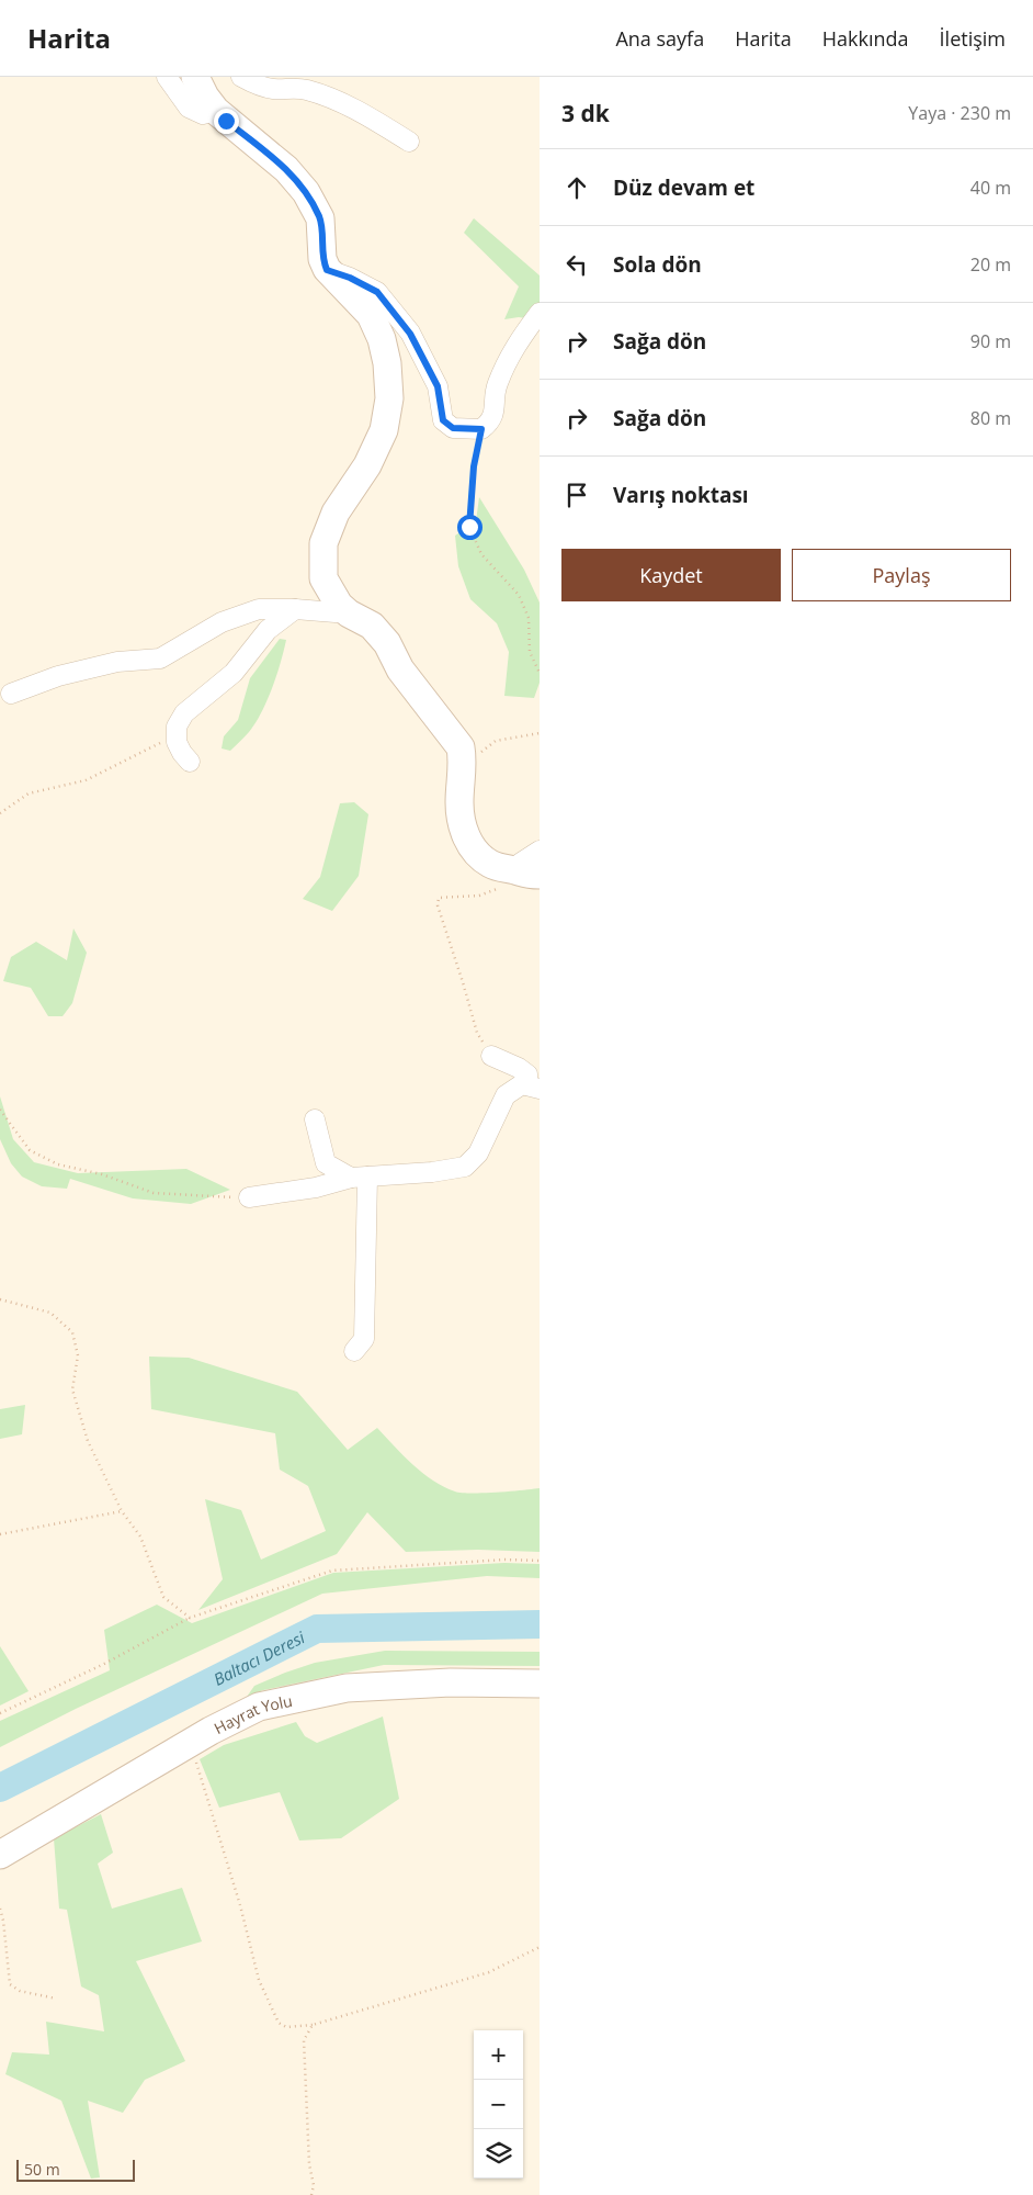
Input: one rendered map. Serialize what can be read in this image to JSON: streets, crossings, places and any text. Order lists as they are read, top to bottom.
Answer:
{
  "streets": {
    "street": ["Hayrat Yolu"]
  },
  "water": ["Baltacı Deresi"],
  "scale_bar": "50 m",
  "page": {
    "header": "Harita",
    "nav": [
      "Ana sayfa",
      "Harita",
      "Hakkında",
      "İletişim"
    ],
    "heading": ["3 dk", "Yaya · 230 m"],
    "list": [
      ["Düz devam et", "40 m"],
      ["Sola dön", "20 m"],
      ["Sağa dön", "90 m"],
      ["Sağa dön", "80 m"],
      "Varış noktası"
    ],
    "buttons": ["Kaydet", "Paylaş"],
    "map_buttons": ["+", "−"],
    "scale": "50 m"
  }
}
